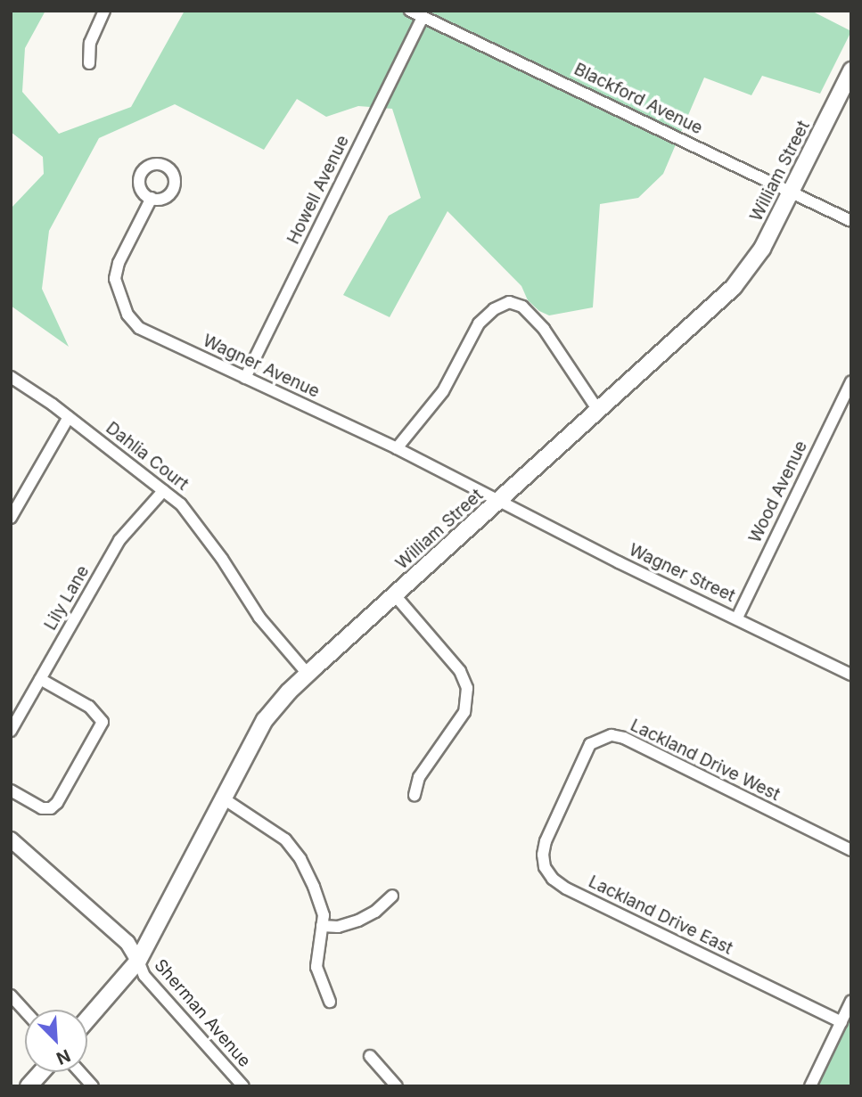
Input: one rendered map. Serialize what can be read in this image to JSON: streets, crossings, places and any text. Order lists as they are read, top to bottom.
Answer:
{
  "streets": {
    "main road": ["William Street"],
    "street": [
      "Blackford Avenue",
      "Howell Avenue",
      "Wagner Avenue",
      "Dahlia Court",
      "Wood Avenue",
      "Wagner Street",
      "Lily Lane",
      "Lackland Drive West",
      "Lackland Drive East",
      "Sherman Avenue"
    ]
  },
  "crossings": [
    ["Blackford Avenue", "William Street"],
    ["Blackford Avenue", "Howell Avenue"],
    ["William Street", "Wagner Avenue"],
    ["William Street", "Dahlia Court"],
    ["William Street", "Wagner Street"],
    ["William Street", "Sherman Avenue"],
    ["Howell Avenue", "Wagner Avenue"],
    ["Wagner Avenue", "Wagner Street"],
    ["Dahlia Court", "Lily Lane"],
    ["Wood Avenue", "Wagner Street"],
    ["Lackland Drive West", "Lackland Drive East"]
  ],
  "north": "bottom right"
}
